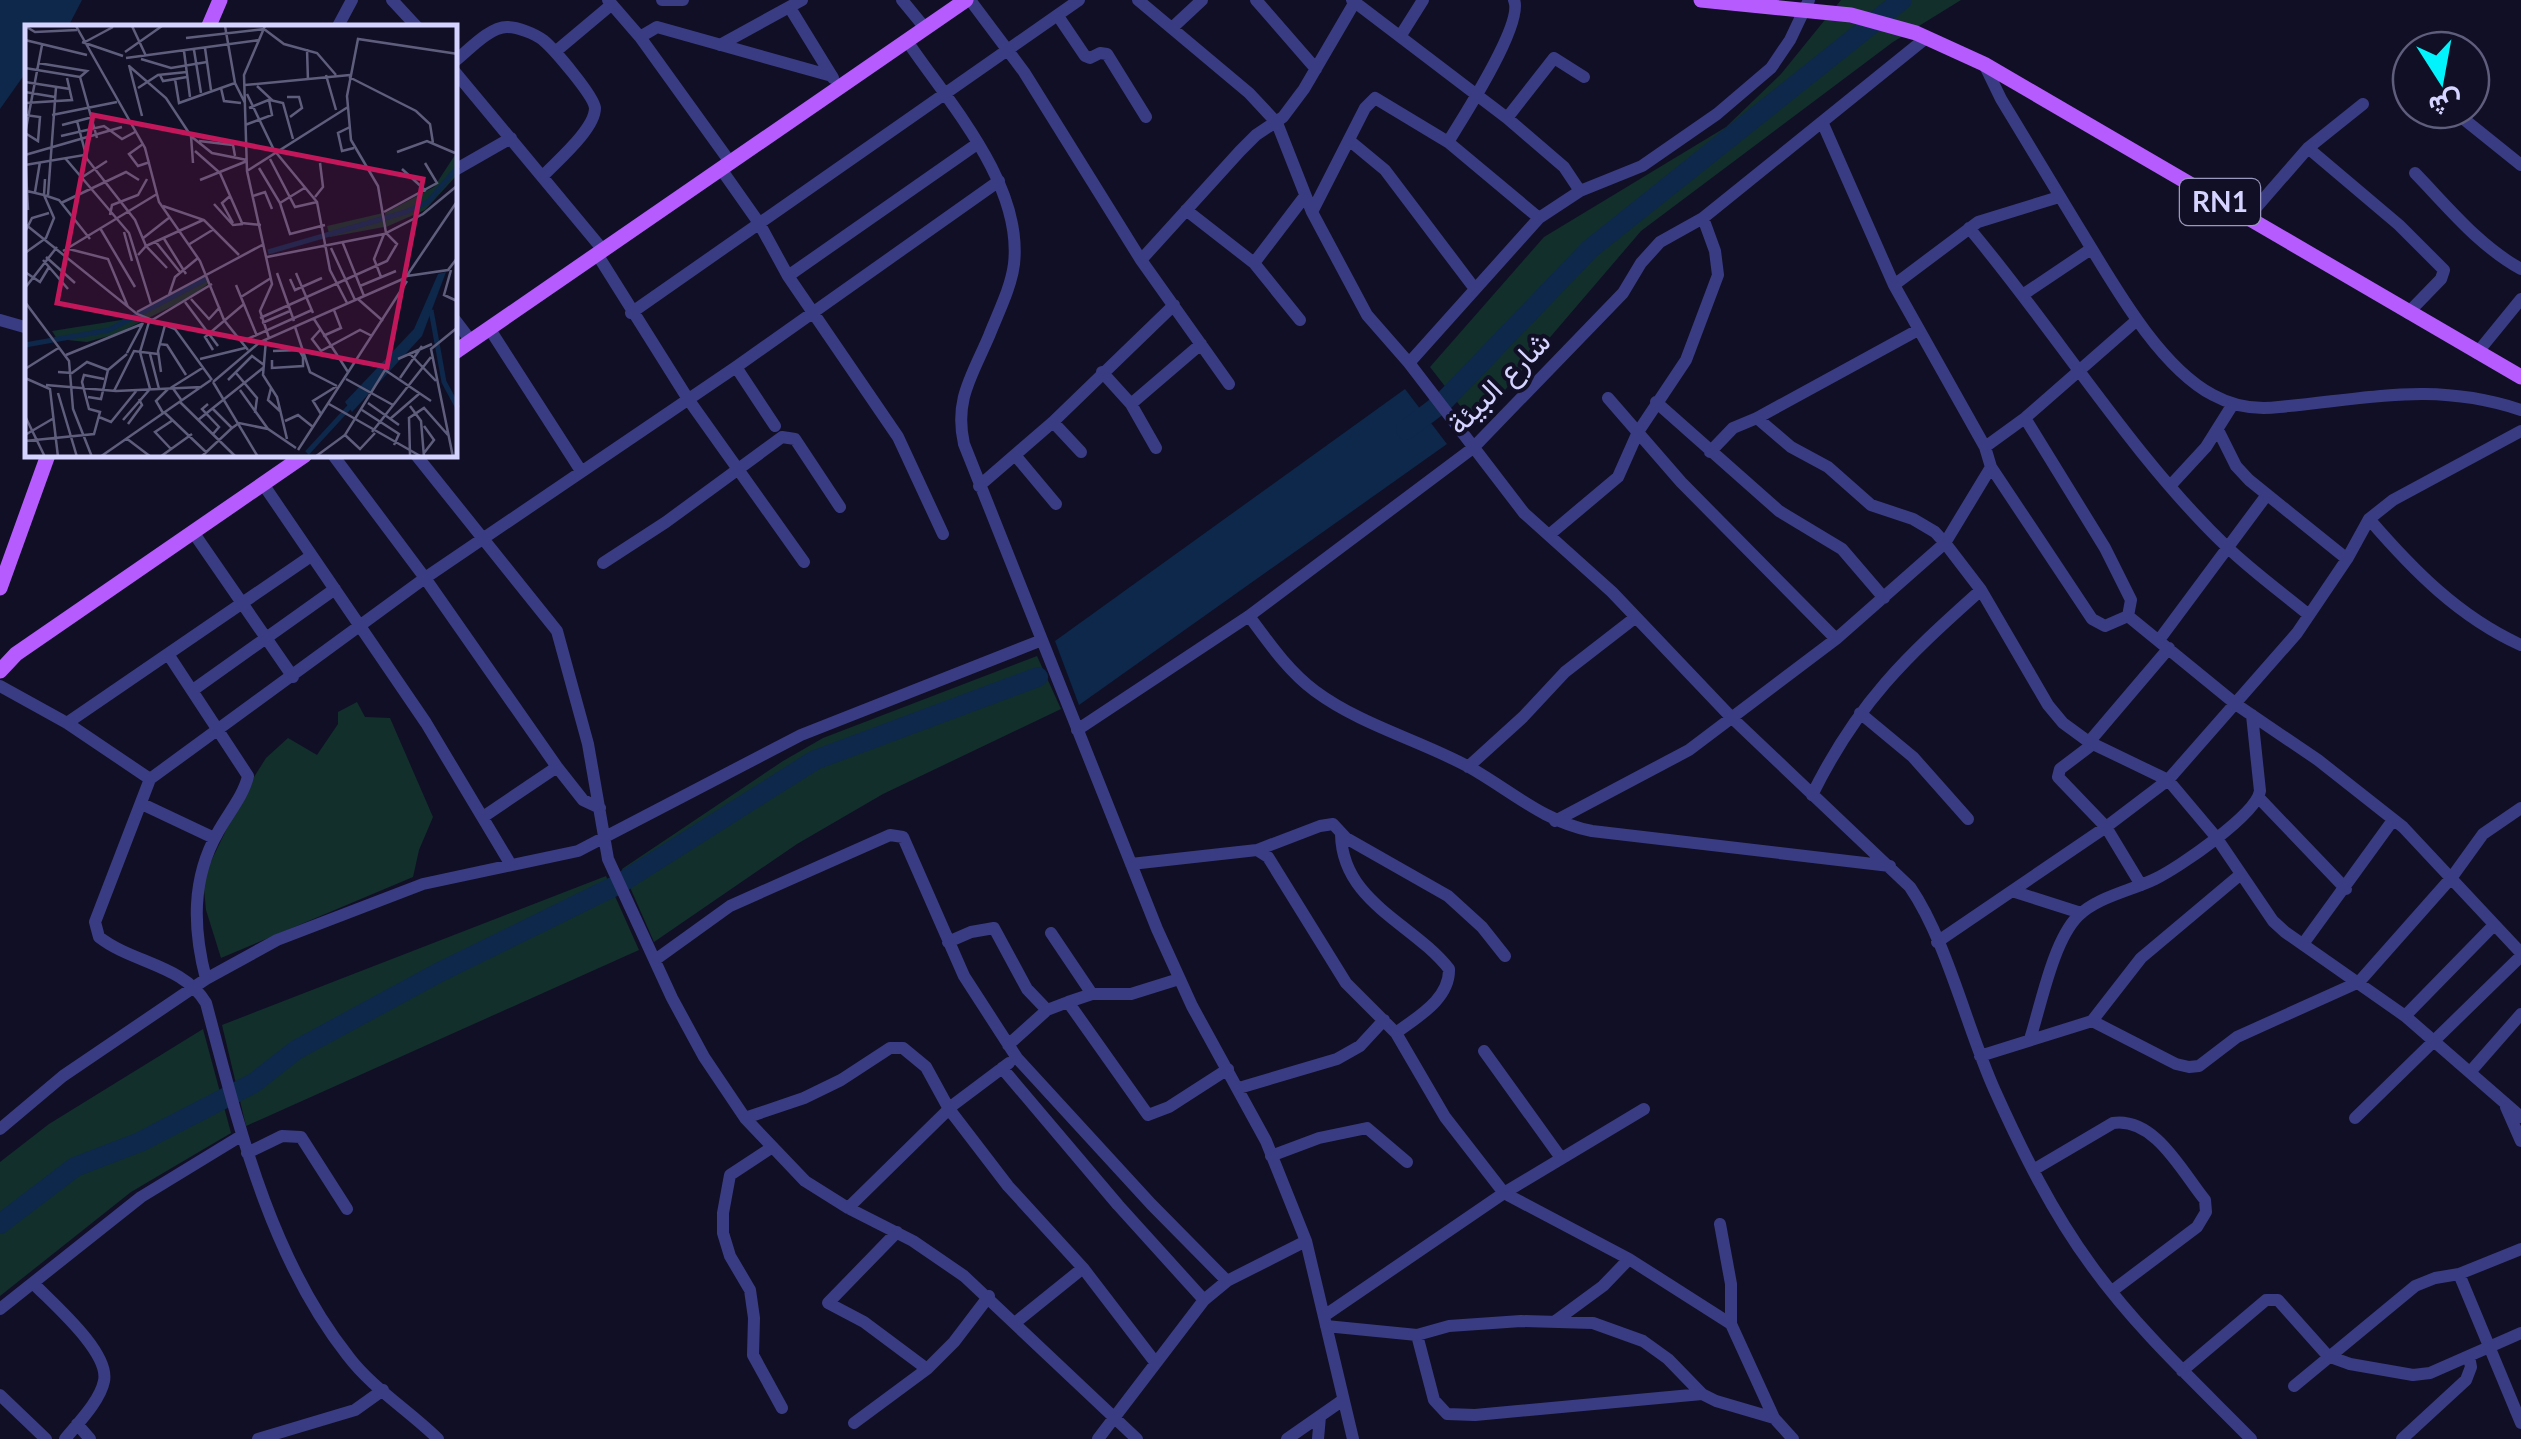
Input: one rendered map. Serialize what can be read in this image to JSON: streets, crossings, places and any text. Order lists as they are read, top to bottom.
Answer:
{
  "streets": {
    "main road": ["RN1"],
    "street": ["شارع البيئة"]
  },
  "crossings": [
    ["RN1", "شارع البيئة"]
  ],
  "north": "bottom"
}
